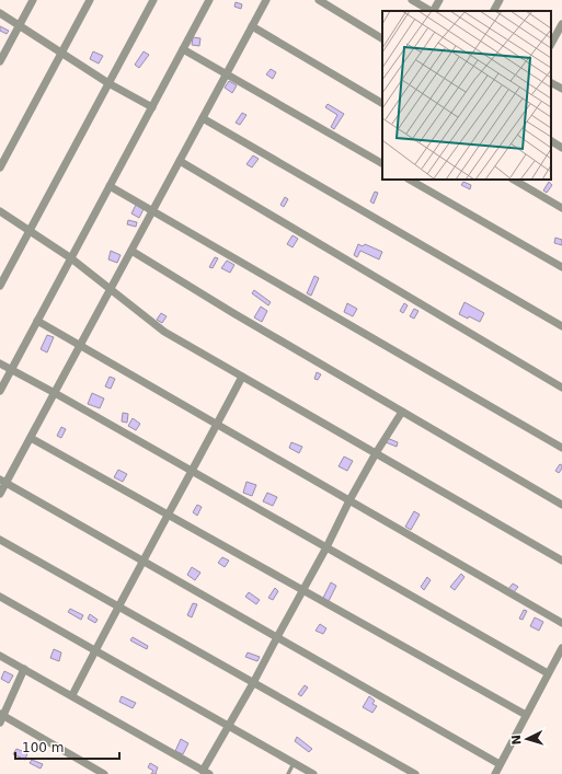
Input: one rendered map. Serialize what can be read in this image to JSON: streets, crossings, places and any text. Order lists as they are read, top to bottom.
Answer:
{
  "scale_bar": "100 m",
  "north": "left"
}
